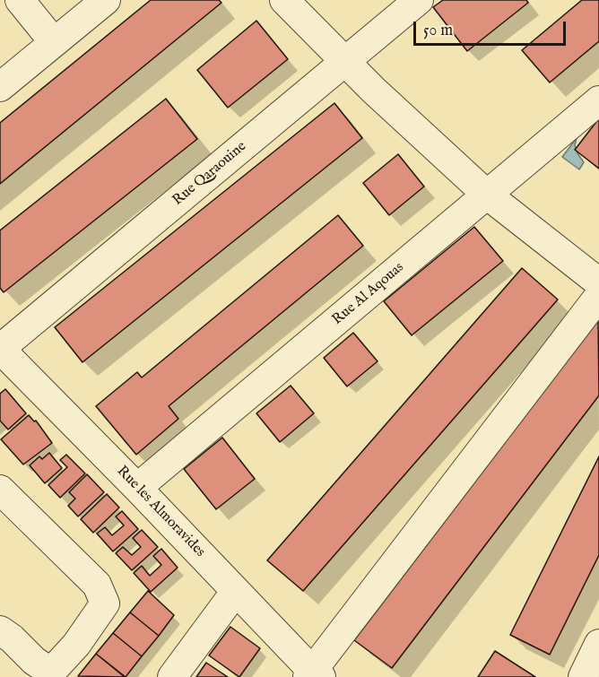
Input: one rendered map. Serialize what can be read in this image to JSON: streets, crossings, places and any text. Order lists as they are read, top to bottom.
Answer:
{
  "streets": {
    "street": ["Rue Qaraouine", "Rue Al Aqouas", "Rue les Almoravides"]
  },
  "crossings": [
    ["Rue Qaraouine", "Rue les Almoravides"],
    ["Rue Al Aqouas", "Rue les Almoravides"]
  ],
  "scale_bar": "50 m"
}
